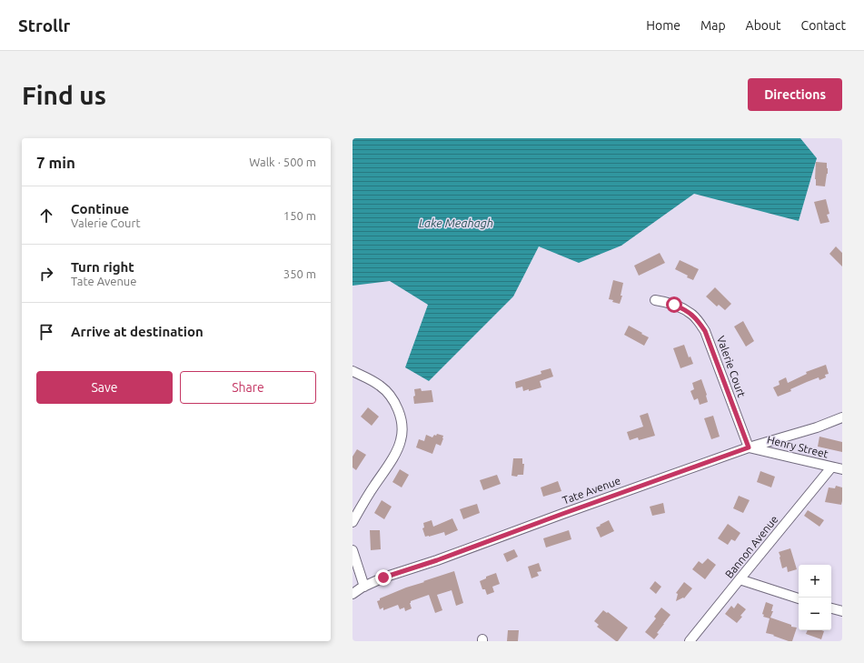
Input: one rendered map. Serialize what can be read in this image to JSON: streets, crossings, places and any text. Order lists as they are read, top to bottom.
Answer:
{
  "streets": {
    "street": [
      "Valerie Court",
      "Henry Street",
      "Tate Avenue",
      "Bannon Avenue"
    ]
  },
  "crossings": [
    ["Valerie Court", "Henry Street"],
    ["Valerie Court", "Tate Avenue"],
    ["Henry Street", "Tate Avenue"],
    ["Henry Street", "Bannon Avenue"]
  ],
  "water": ["Lake Meahagh"],
  "page": {
    "header": "Strollr",
    "nav": [
      "Home",
      "Map",
      "About",
      "Contact"
    ],
    "buttons": [
      "Directions",
      ["Save", "Share"]
    ],
    "title": "Find us",
    "heading": ["7 min", "Walk · 500 m"],
    "list": [
      ["Continue", "Valerie Court", "150 m"],
      ["Turn right", "Tate Avenue", "350 m"],
      "Arrive at destination"
    ],
    "map_buttons": ["+", "−"]
  }
}
